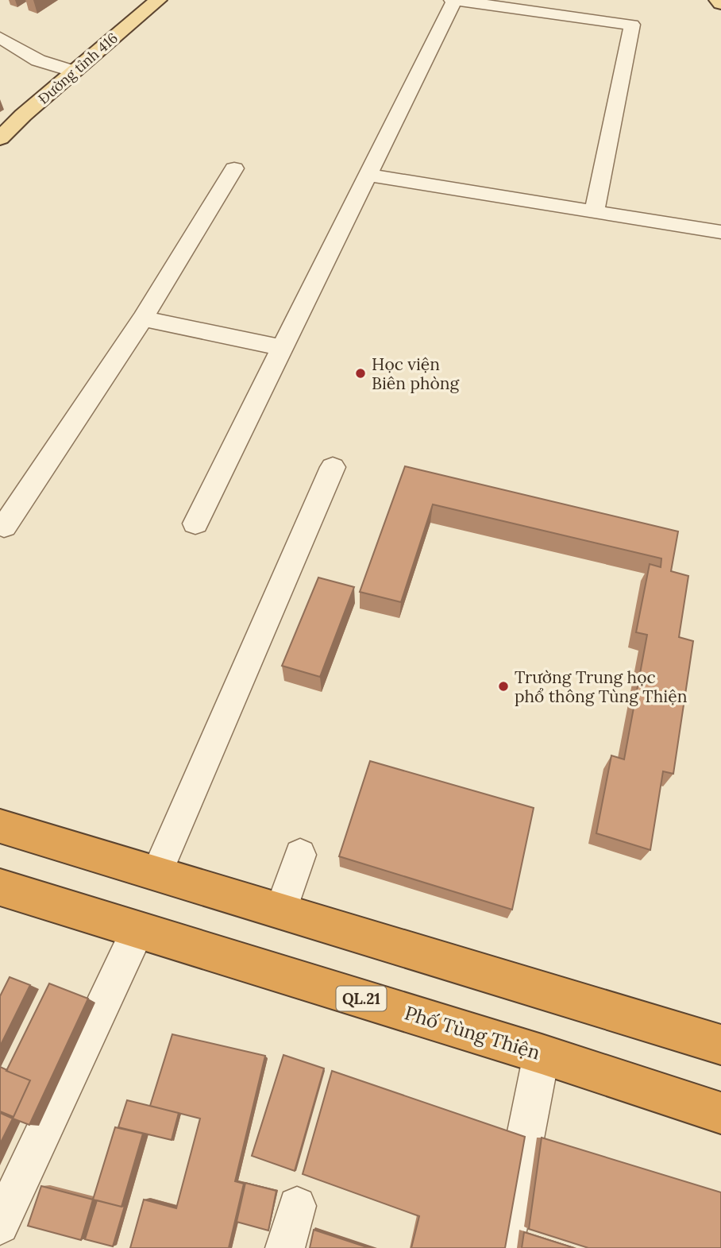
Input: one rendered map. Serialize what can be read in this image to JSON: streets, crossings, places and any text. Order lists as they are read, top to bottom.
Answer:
{
  "streets": {
    "highway": ["QL.21", "Phố Tùng Thiện"],
    "main road": ["Đường tỉnh 416"]
  },
  "places": ["Học viện Biên phòng", "Trường Trung học phổ thông Tùng Thiện"]
}
